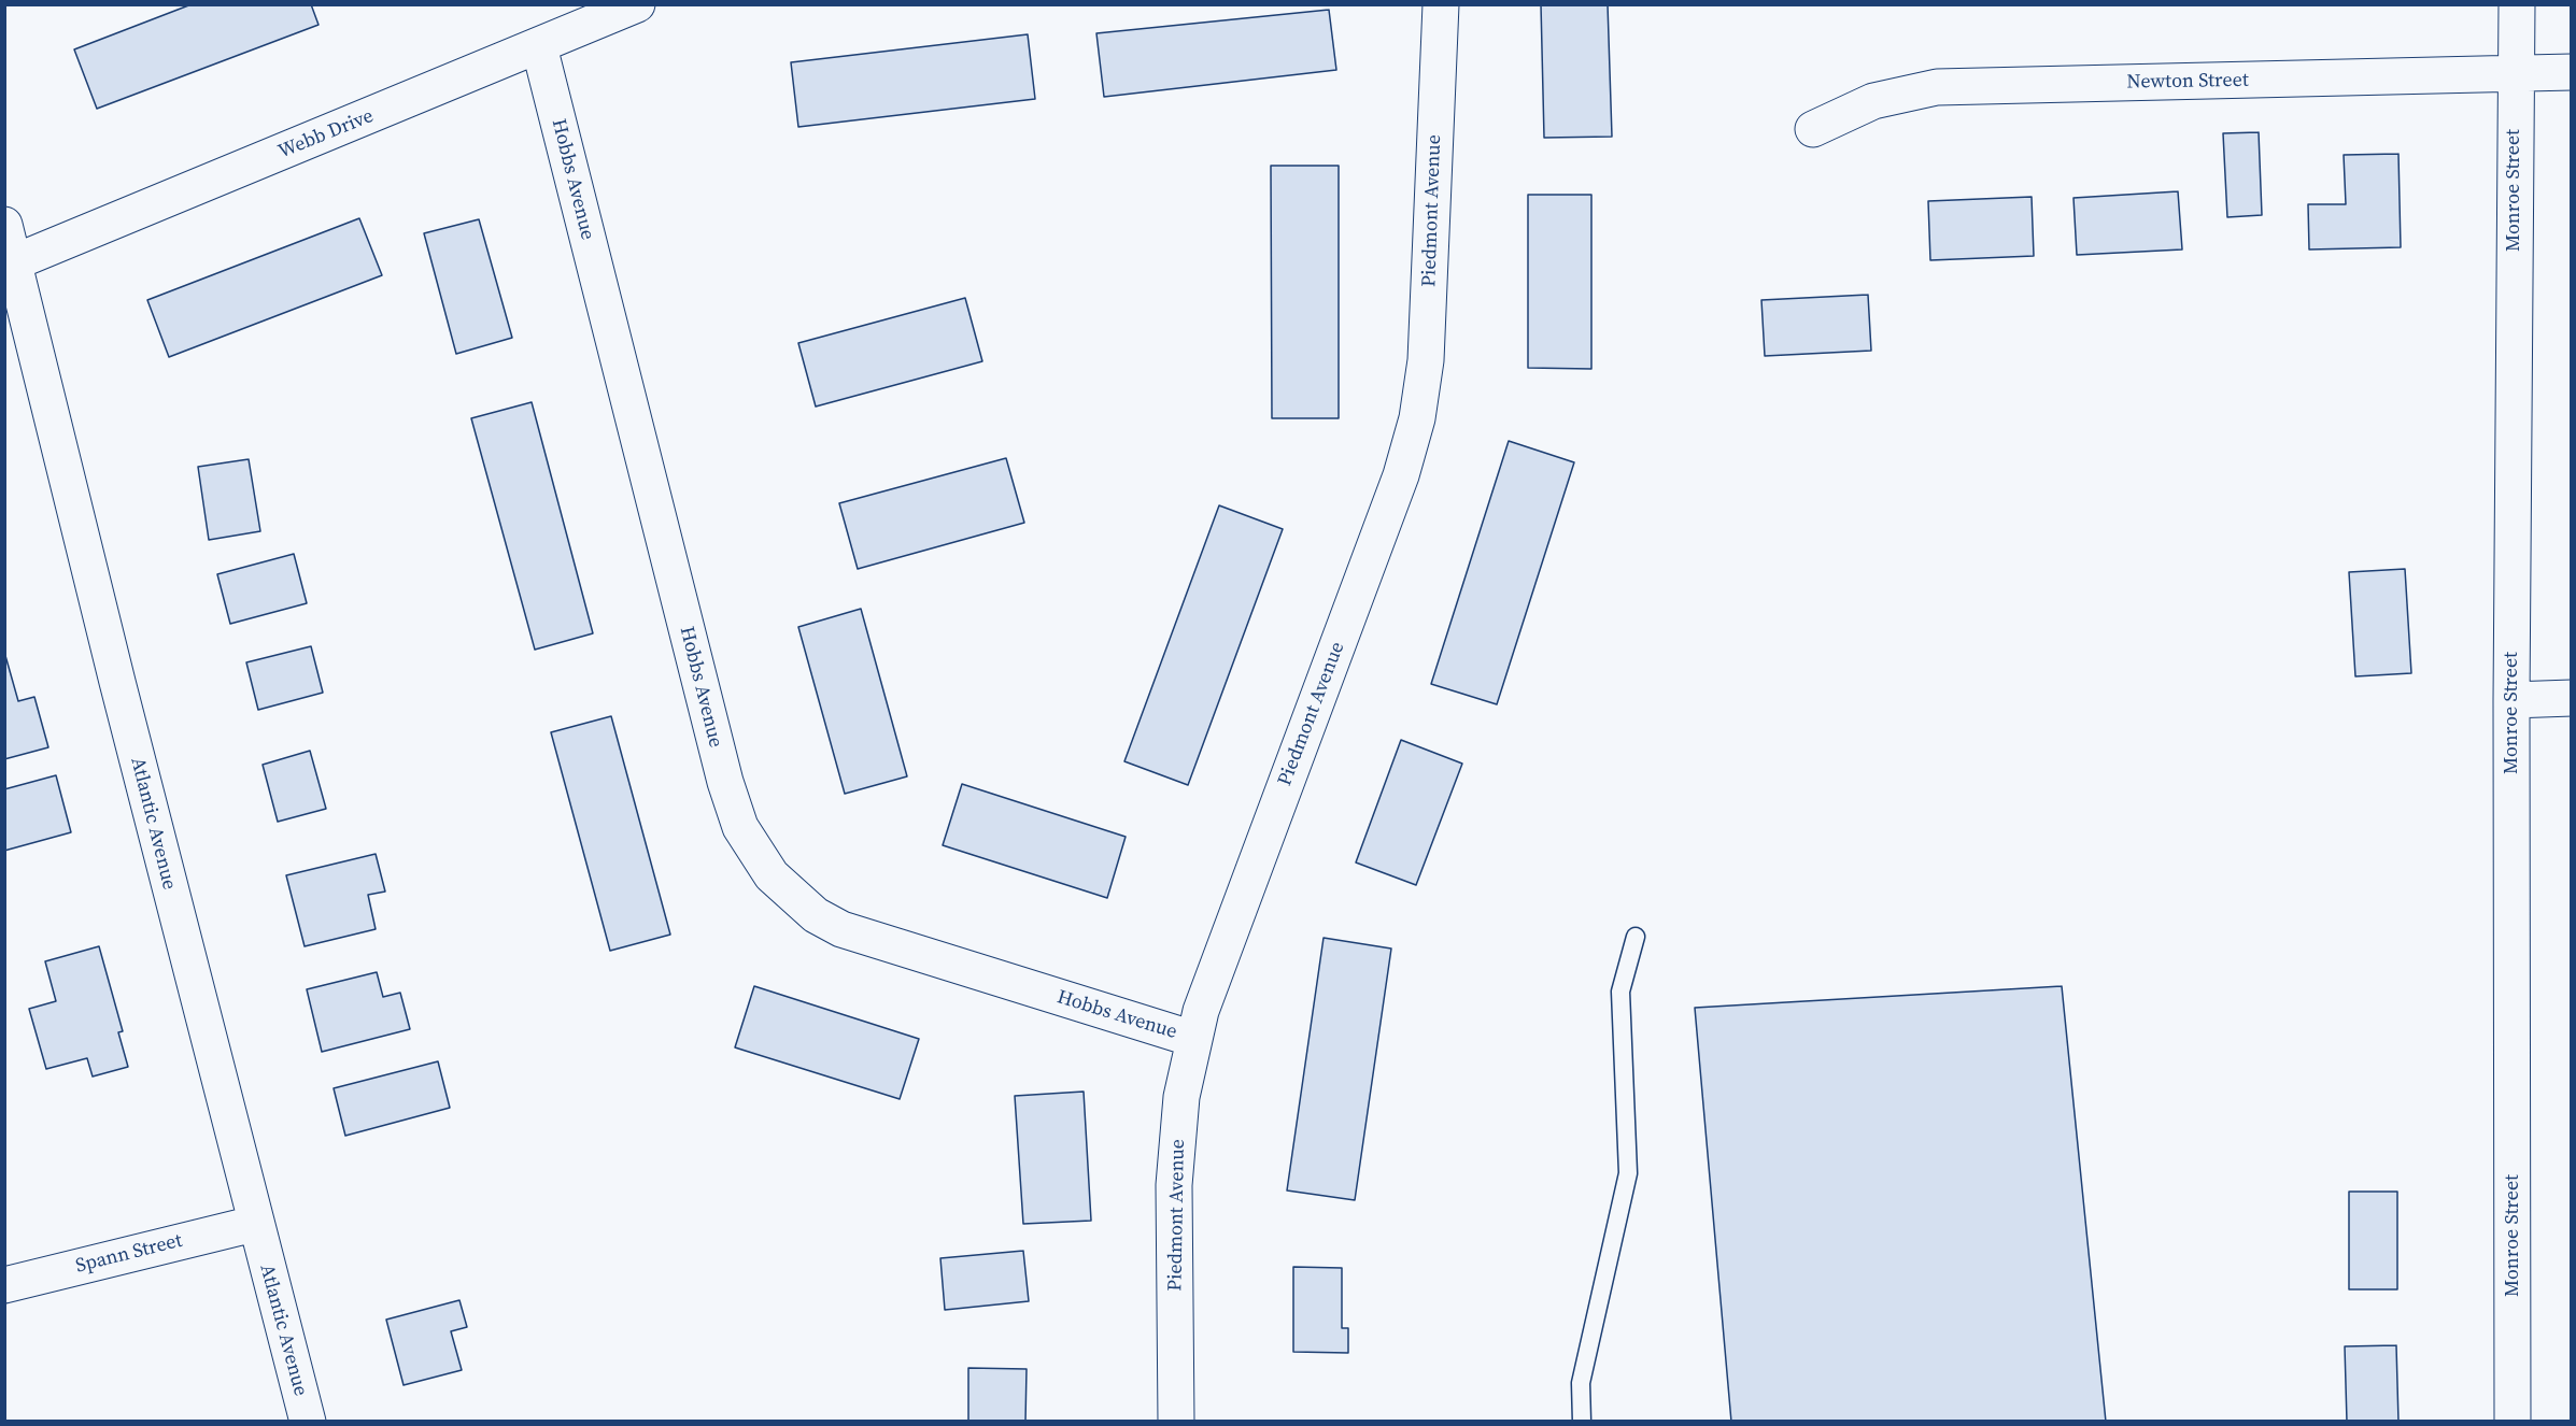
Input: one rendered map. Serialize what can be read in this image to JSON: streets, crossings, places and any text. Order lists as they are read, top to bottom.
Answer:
{
  "streets": {
    "street": [
      "Newton Street",
      "Webb Drive",
      "Hobbs Avenue",
      "Monroe Street",
      "Piedmont Avenue",
      "Atlantic Avenue",
      "Spann Street"
    ]
  },
  "crossings": [
    ["Newton Street", "Monroe Street"],
    ["Webb Drive", "Hobbs Avenue"],
    ["Webb Drive", "Atlantic Avenue"],
    ["Hobbs Avenue", "Piedmont Avenue"],
    ["Atlantic Avenue", "Spann Street"]
  ]
}
